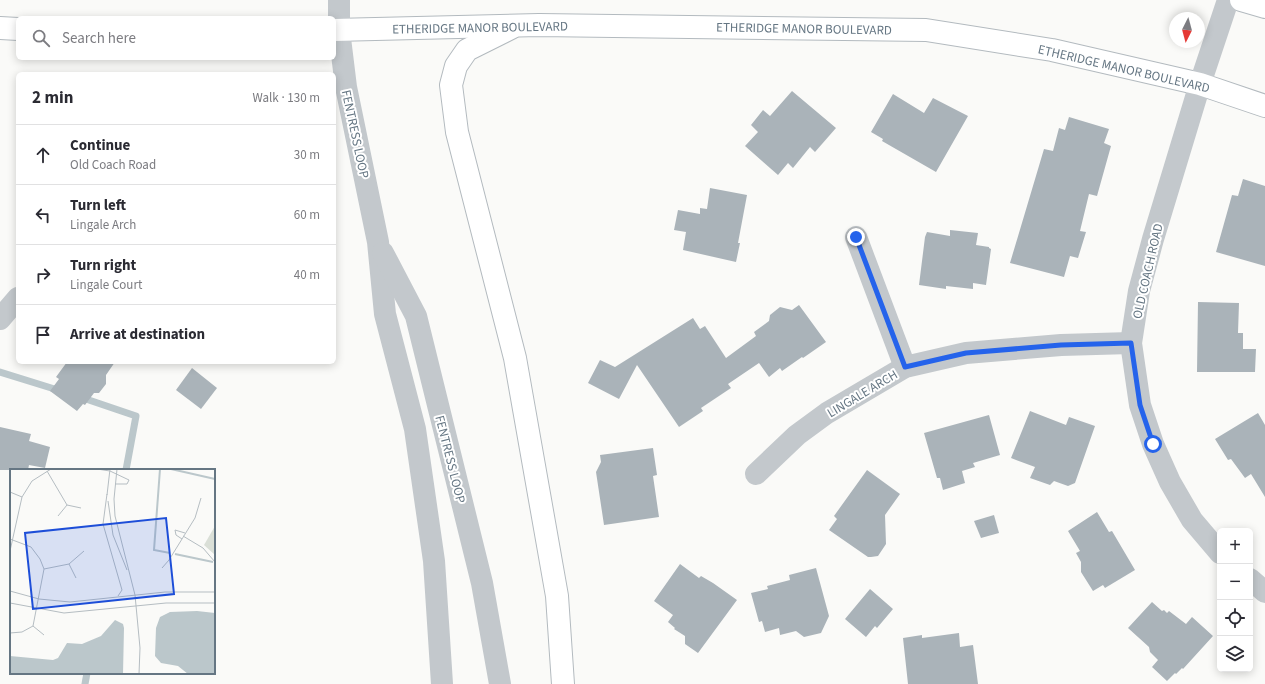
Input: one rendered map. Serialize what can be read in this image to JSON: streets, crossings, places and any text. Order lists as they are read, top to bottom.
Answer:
{
  "streets": {
    "main road": ["ETHERIDGE MANOR BOULEVARD"],
    "street": ["FENTRESS LOOP", "OLD COACH ROAD", "LINGALE ARCH"]
  },
  "crossings": [
    ["ETHERIDGE MANOR BOULEVARD", "FENTRESS LOOP"],
    ["ETHERIDGE MANOR BOULEVARD", "OLD COACH ROAD"],
    ["OLD COACH ROAD", "LINGALE ARCH"]
  ],
  "north": "bottom",
  "page": {
    "search": "Search here",
    "heading": ["2 min", "Walk · 130 m"],
    "list": [
      ["Continue", "Old Coach Road", "30 m"],
      ["Turn left", "Lingale Arch", "60 m"],
      ["Turn right", "Lingale Court", "40 m"],
      "Arrive at destination"
    ],
    "map_buttons": ["+", "−"]
  }
}
